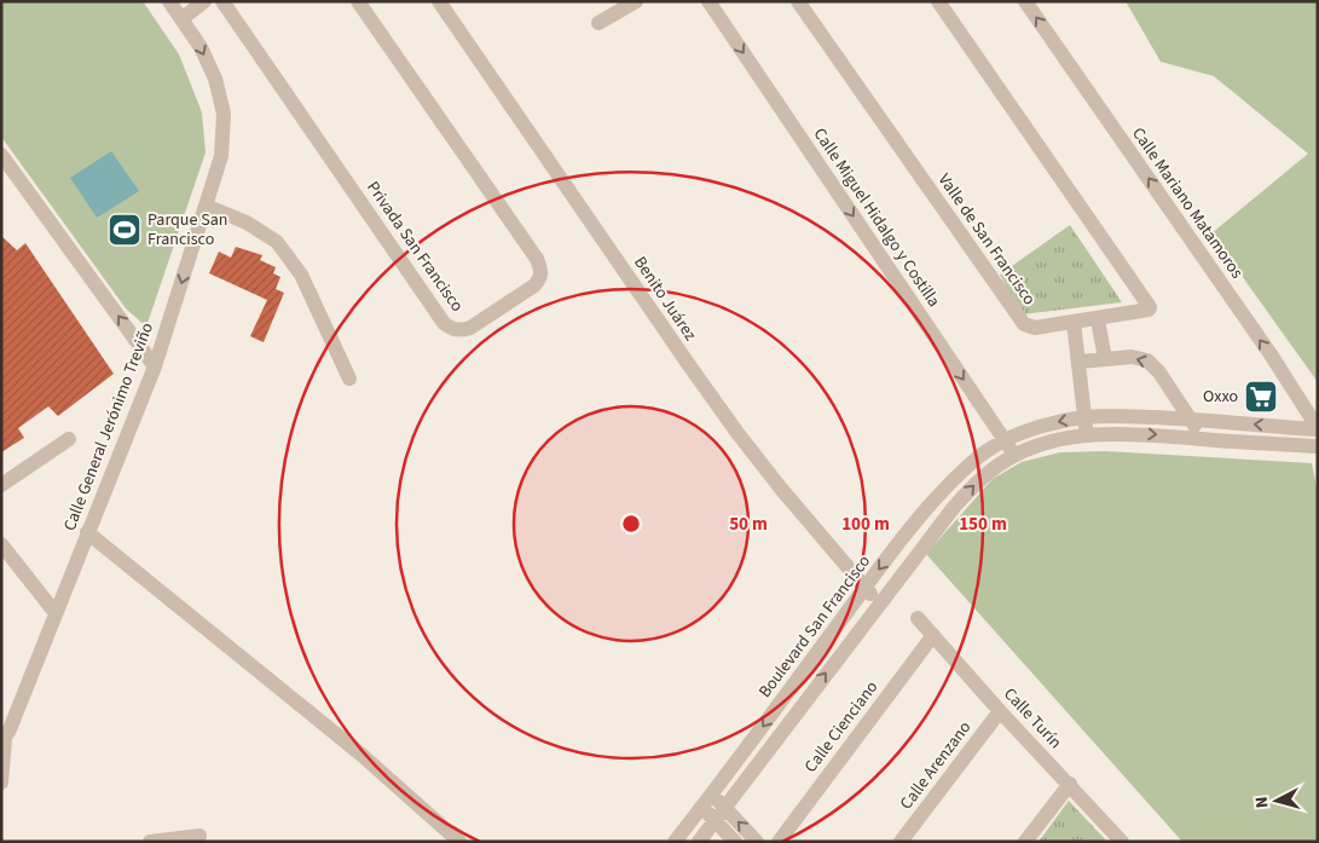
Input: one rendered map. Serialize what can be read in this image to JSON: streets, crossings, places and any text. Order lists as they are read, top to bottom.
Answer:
{
  "streets": {
    "street": [
      "Calle Mariano Matamoros",
      "Calle Miguel Hidalgo y Costilla",
      "Valle de San Francisco",
      "Privada San Francisco",
      "Benito Juárez",
      "Calle General Jerónimo Treviño",
      "Boulevard San Francisco",
      "Calle Turín",
      "Calle Cienciano",
      "Calle Arenzano"
    ]
  },
  "crossings": [
    ["Calle Mariano Matamoros", "Boulevard San Francisco"],
    ["Calle Miguel Hidalgo y Costilla", "Boulevard San Francisco"],
    ["Benito Juárez", "Boulevard San Francisco"],
    ["Calle Turín", "Calle Cienciano"],
    ["Calle Turín", "Calle Arenzano"]
  ],
  "one_way": ["Calle Mariano Matamoros", "Calle Miguel Hidalgo y Costilla", "Calle General Jerónimo Treviño"],
  "places": {
    "sports": ["Parque San Francisco"],
    "supermarket": ["Oxxo"]
  },
  "north": "left",
  "rings": ["50 m", "100 m", "150 m"]
}
